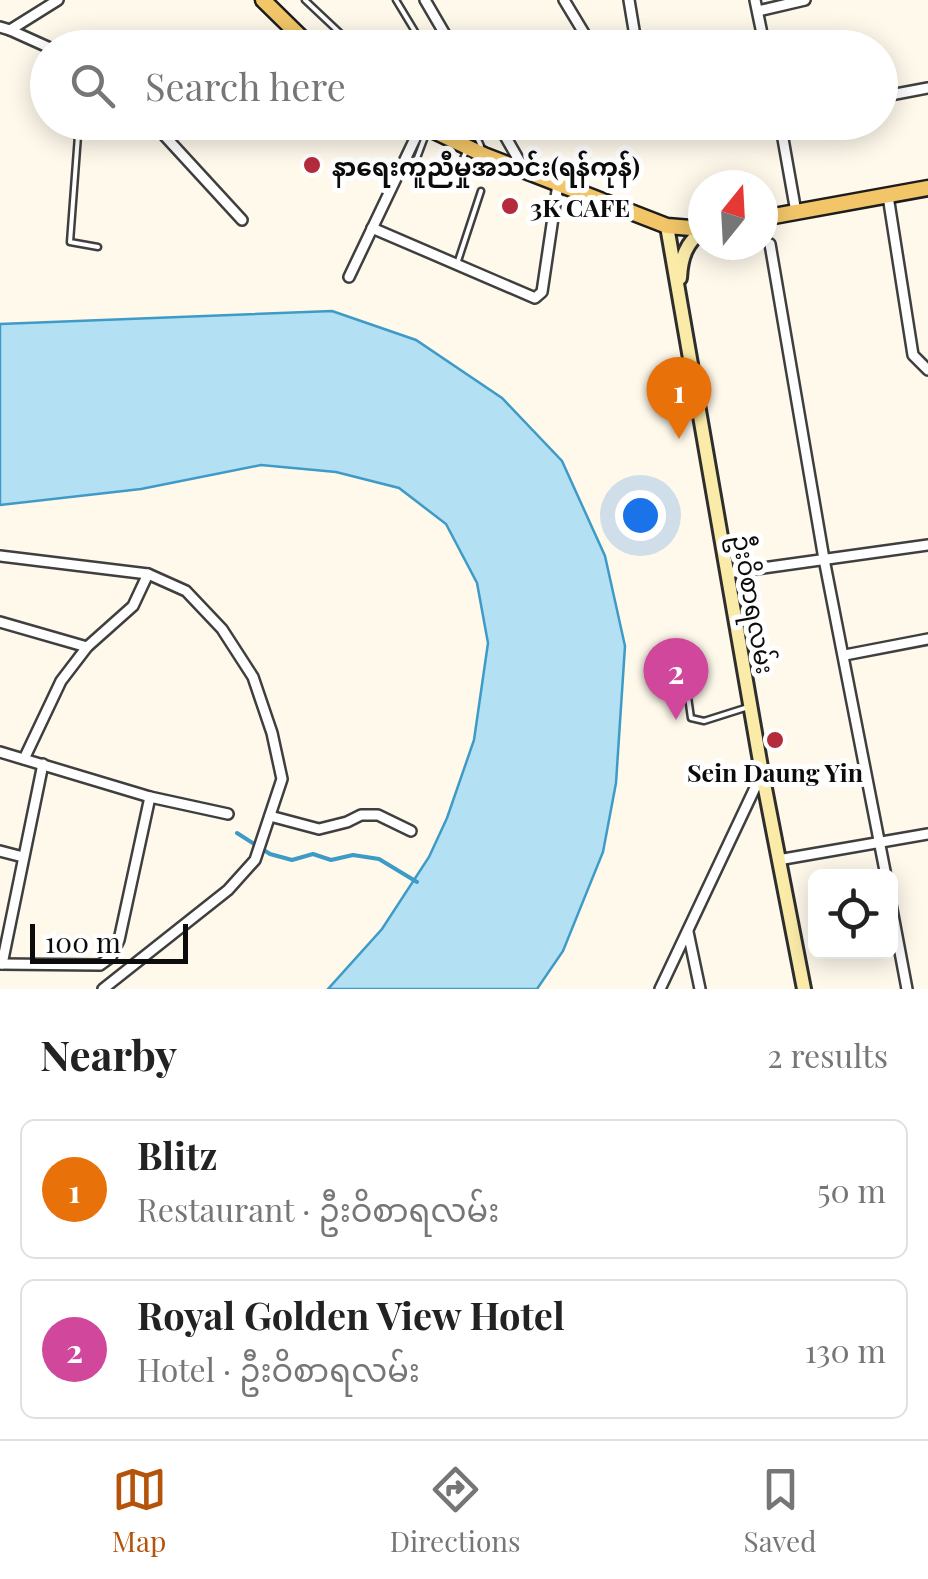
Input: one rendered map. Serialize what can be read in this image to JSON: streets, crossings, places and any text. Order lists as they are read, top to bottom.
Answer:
{
  "streets": {
    "main road": ["ဦးဝိစာရလမ်း"]
  },
  "places": ["နာရေးကူညီမှုအသင်း(ရန်ကုန်)", "3K CAFE", "Sein Daung Yin"],
  "scale_bar": "100 m",
  "north": "top",
  "page": {
    "search": "Search here",
    "pins": ["1", "2"],
    "scale": "100 m",
    "heading": ["Nearby", "2 results"],
    "list": [
      {
        "mark": "1",
        "name": "Blitz",
        "note": "Restaurant · ဦးဝိစာရလမ်း",
        "value": "50 m"
      },
      {
        "mark": "2",
        "name": "Royal Golden View Hotel",
        "note": "Hotel · ဦးဝိစာရလမ်း",
        "value": "130 m"
      }
    ],
    "nav": ["Map", "Directions", "Saved"]
  }
}
